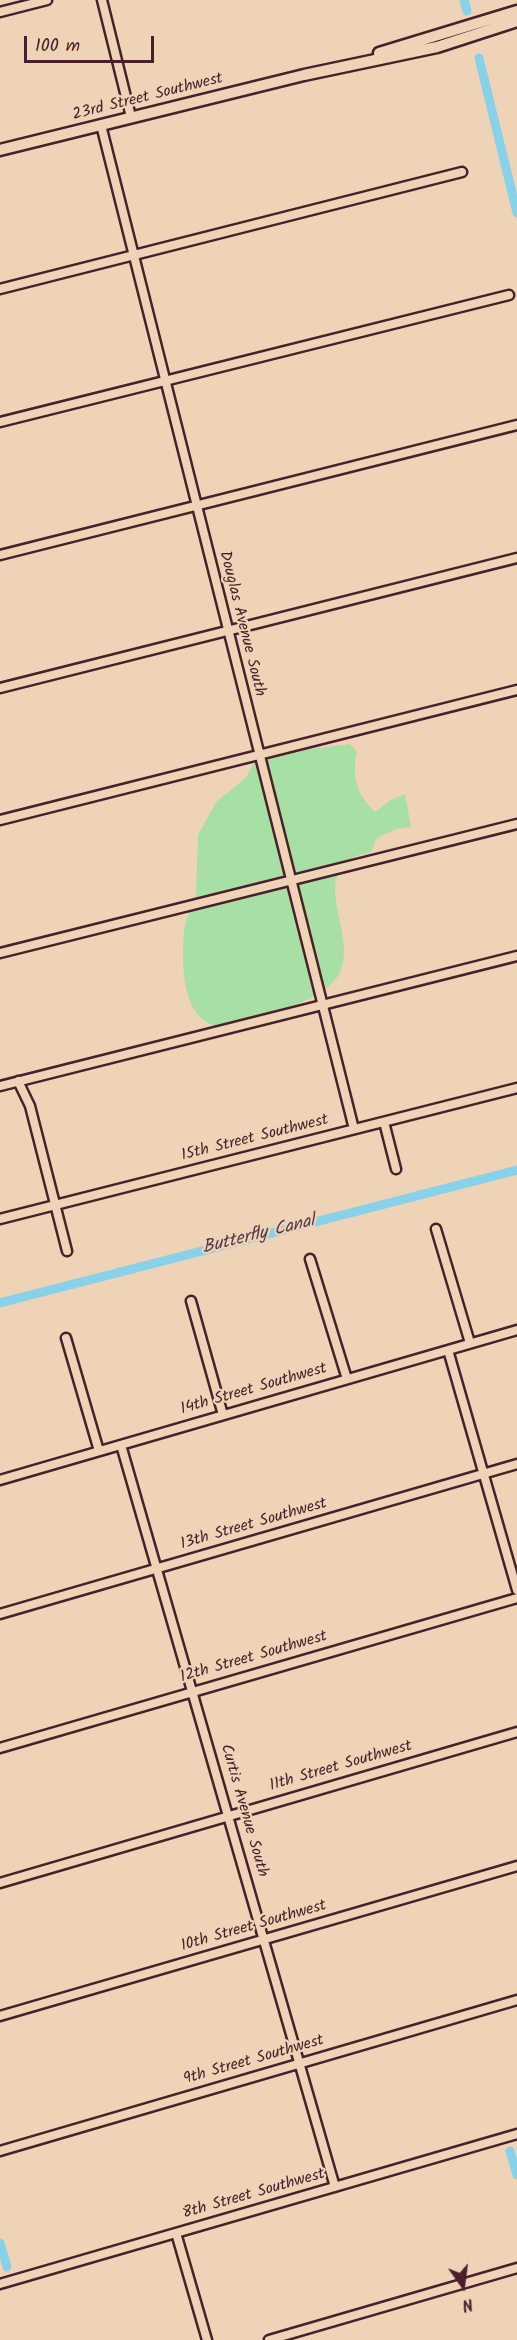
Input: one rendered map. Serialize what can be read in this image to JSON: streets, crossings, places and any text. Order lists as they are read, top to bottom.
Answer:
{
  "streets": {
    "street": [
      "23rd Street Southwest",
      "Douglas Avenue South",
      "15th Street Southwest",
      "14th Street Southwest",
      "13th Street Southwest",
      "12th Street Southwest",
      "11th Street Southwest",
      "Curtis Avenue South",
      "10th Street Southwest",
      "9th Street Southwest",
      "8th Street Southwest"
    ]
  },
  "crossings": [
    ["23rd Street Southwest", "Douglas Avenue South"],
    ["Douglas Avenue South", "15th Street Southwest"],
    ["14th Street Southwest", "Curtis Avenue South"],
    ["13th Street Southwest", "Curtis Avenue South"],
    ["12th Street Southwest", "Curtis Avenue South"],
    ["11th Street Southwest", "Curtis Avenue South"],
    ["Curtis Avenue South", "10th Street Southwest"],
    ["Curtis Avenue South", "9th Street Southwest"],
    ["Curtis Avenue South", "8th Street Southwest"]
  ],
  "water": ["Butterfly Canal"],
  "scale_bar": "100 m",
  "north": "bottom"
}
